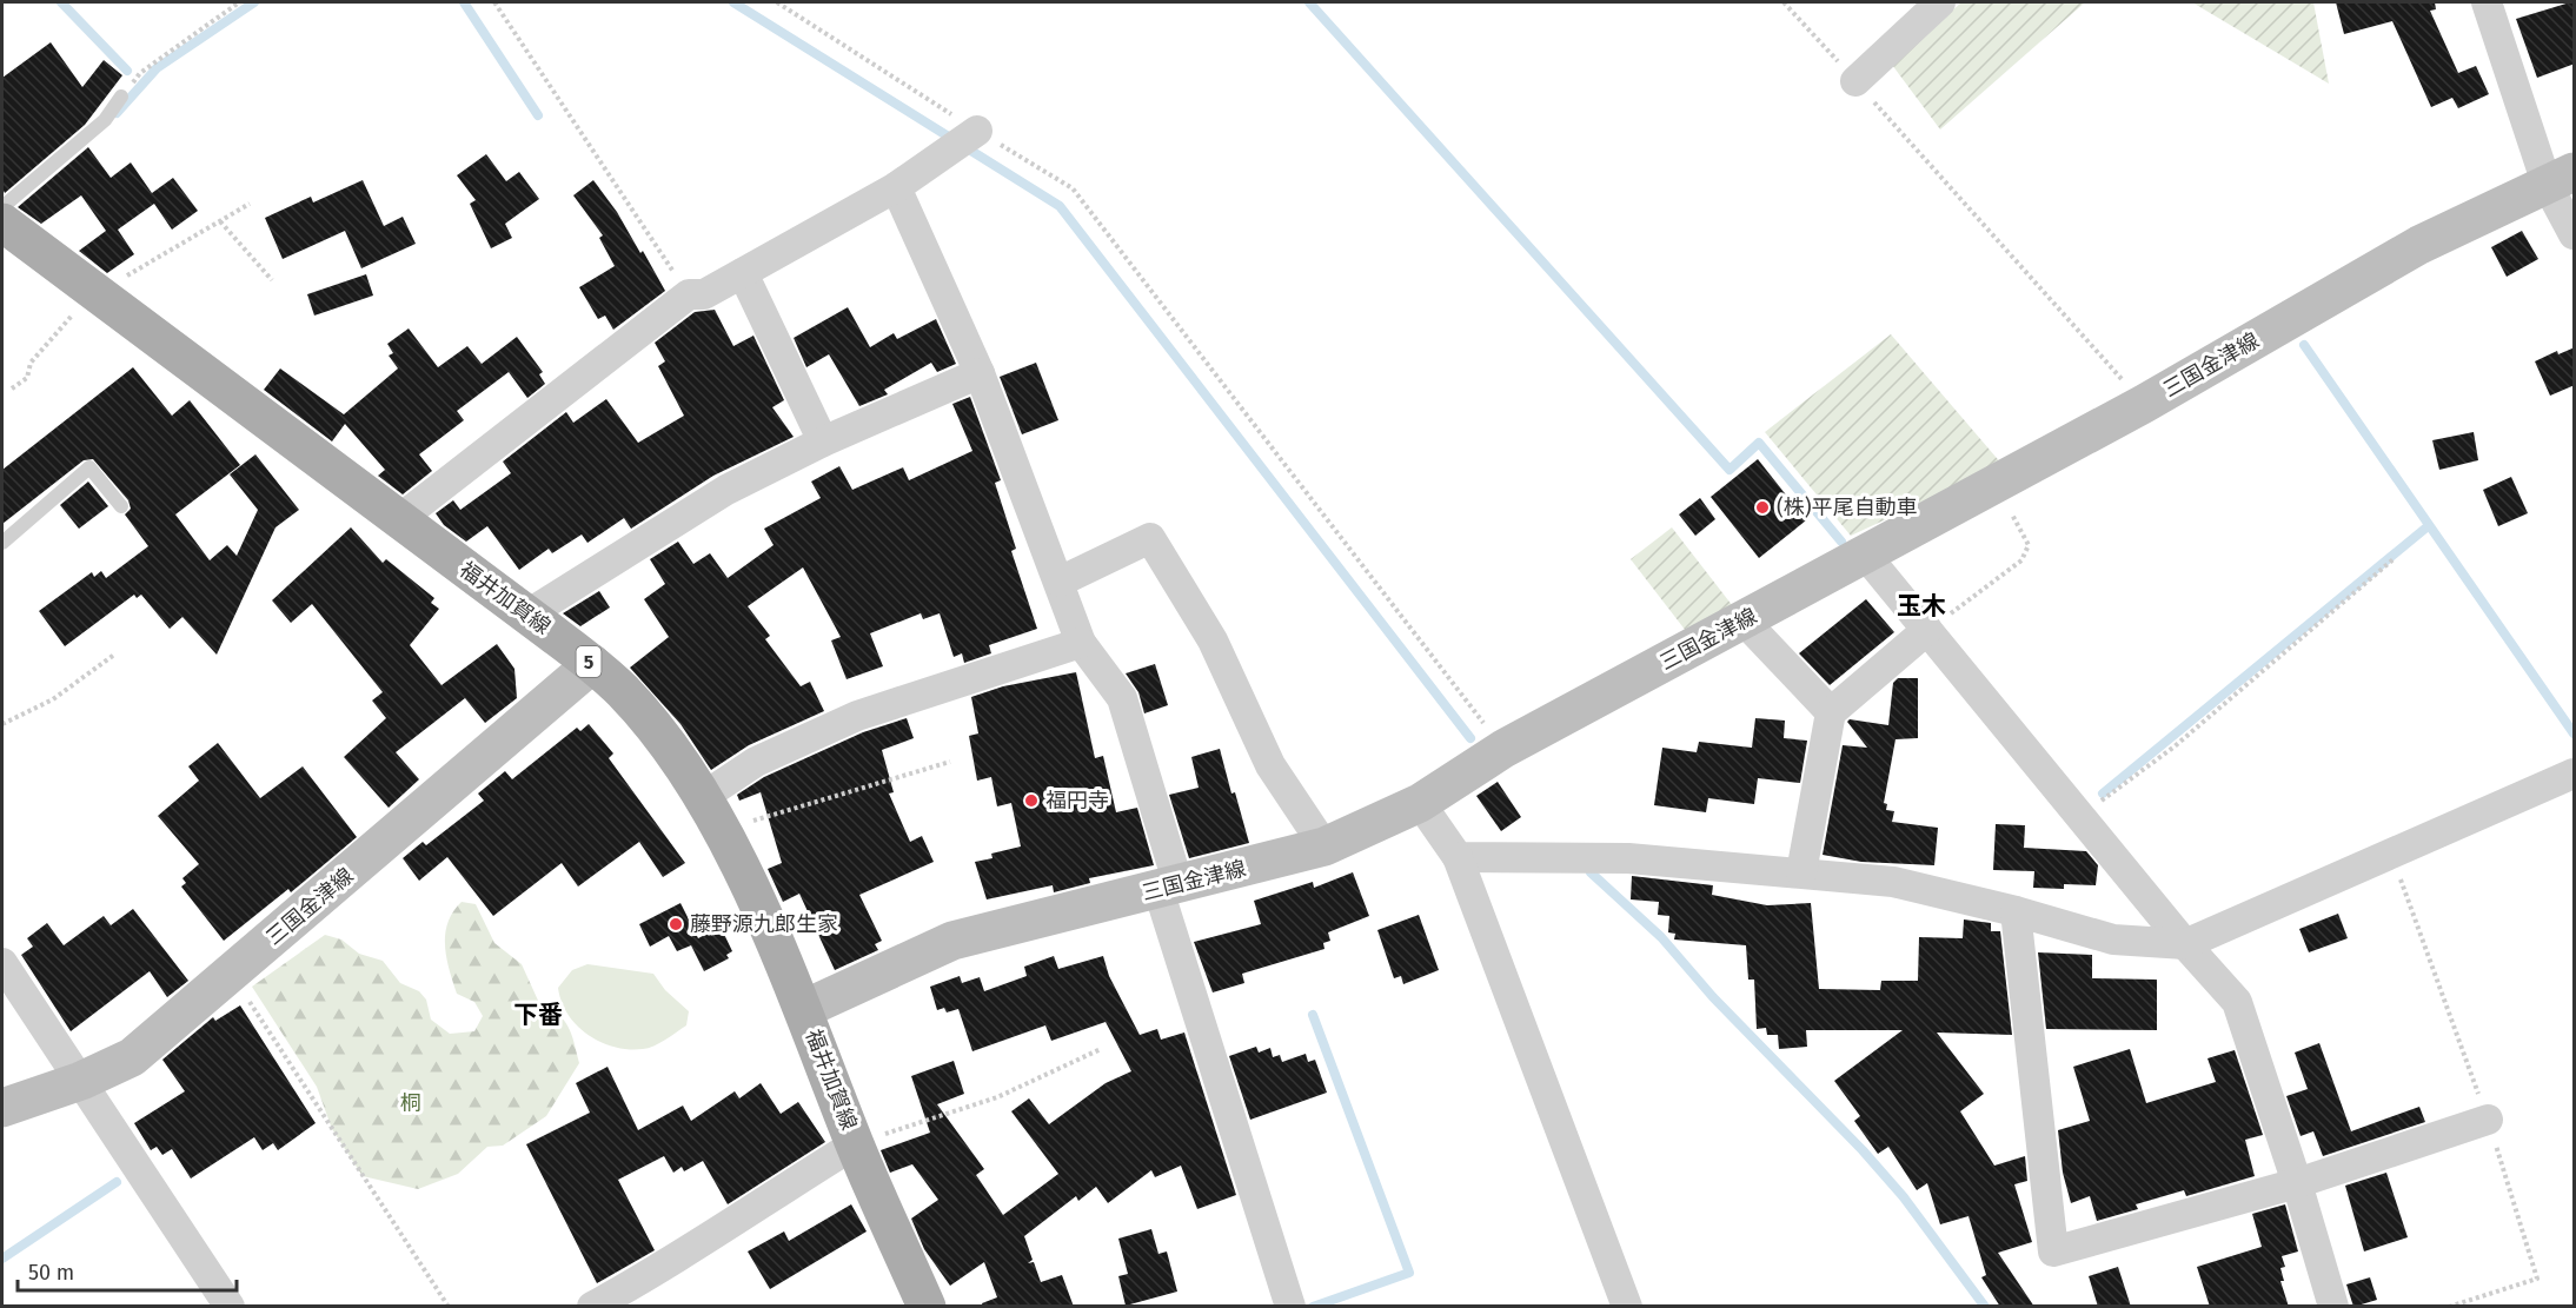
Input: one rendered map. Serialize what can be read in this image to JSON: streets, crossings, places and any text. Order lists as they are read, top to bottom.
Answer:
{
  "streets": {
    "main road": ["三国金津線", "福井加賀線", "5"]
  },
  "crossings": [
    ["三国金津線", "福井加賀線"]
  ],
  "districts": ["玉木", "下番"],
  "parks": ["桐"],
  "places": ["(株)平尾自動車", "福円寺", "藤野源九郎生家"],
  "scale_bar": "50 m"
}
